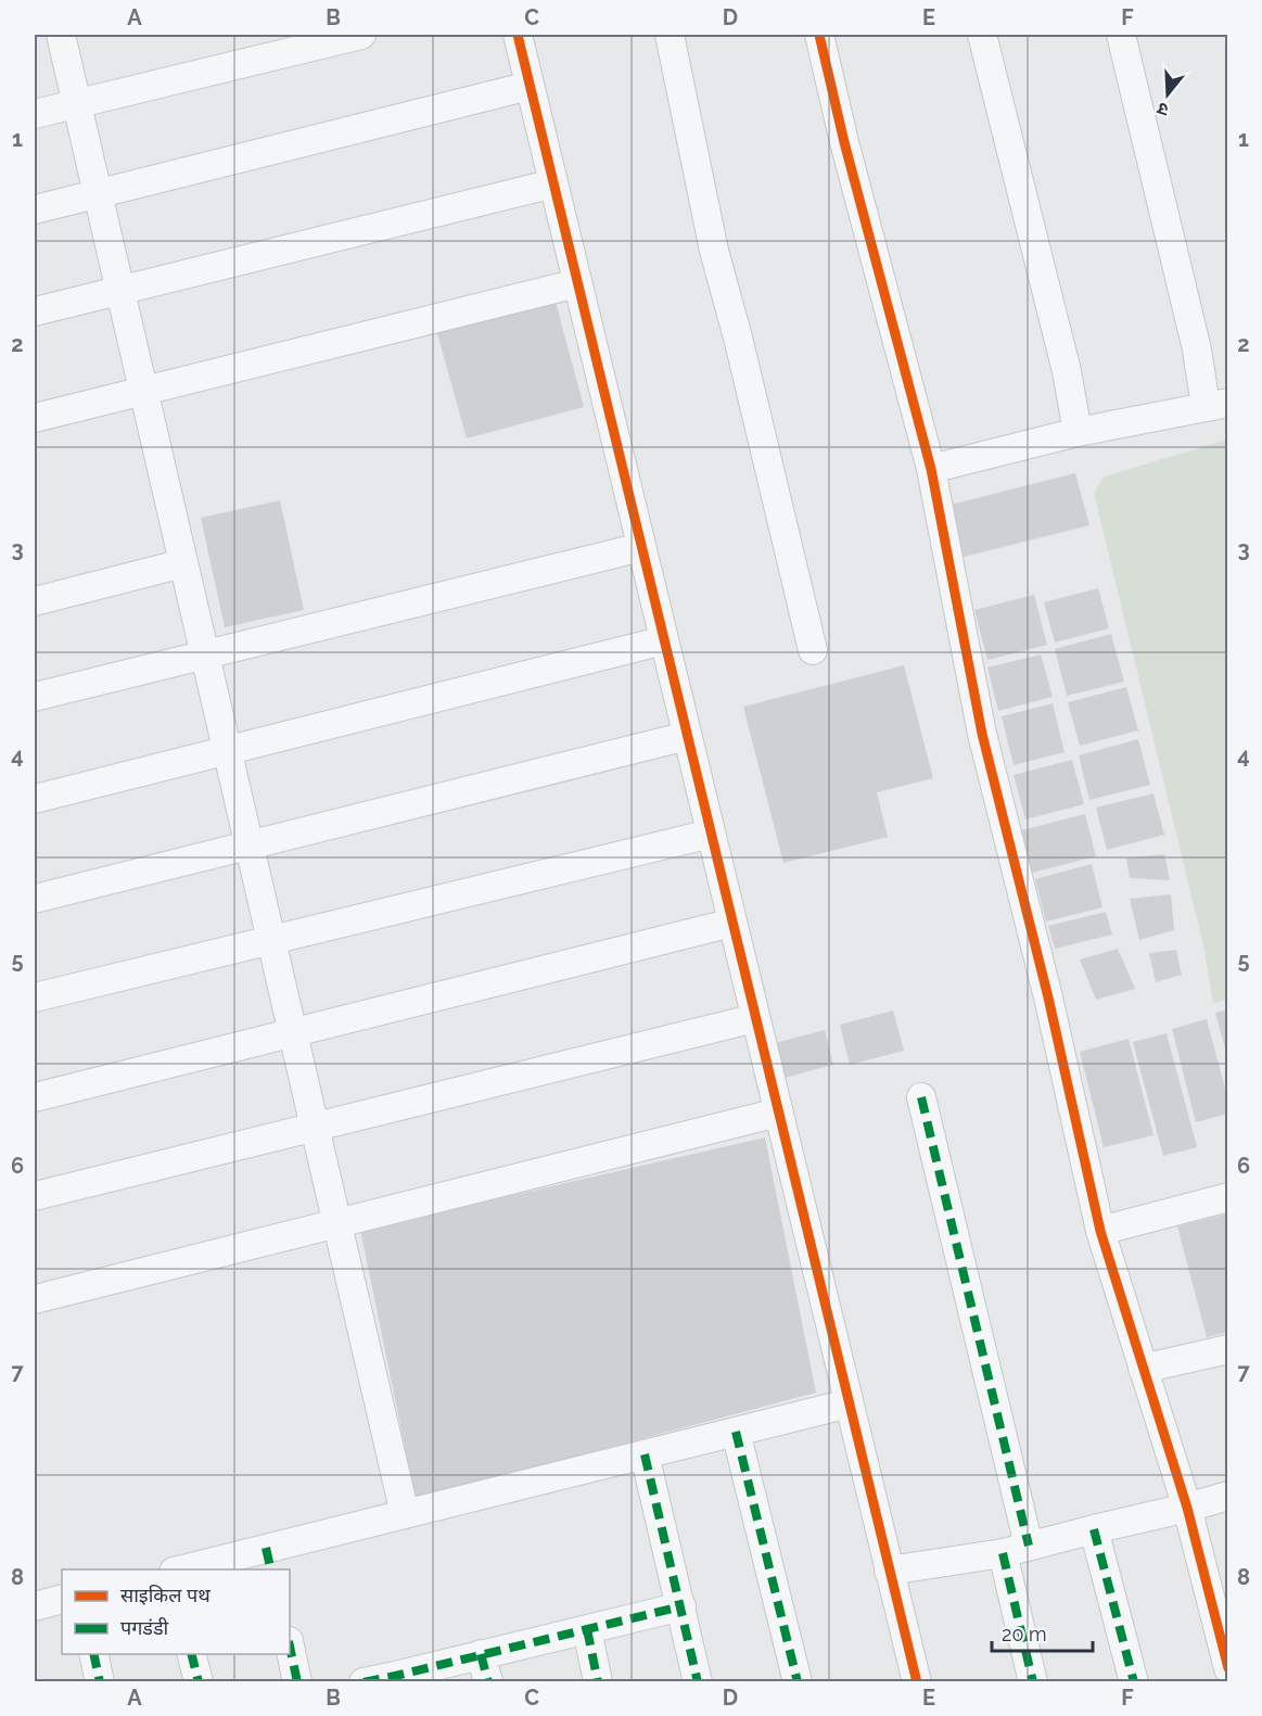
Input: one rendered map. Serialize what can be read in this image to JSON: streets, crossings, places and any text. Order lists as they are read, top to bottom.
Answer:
{
  "legend": ["साइकिल पथ", "पगडंडी"],
  "scale_bar": "20 m",
  "north": "bottom",
  "grid": {
    "columns": [
      "A",
      "B",
      "C",
      "D",
      "E",
      "F"
    ],
    "rows": [
      "1",
      "2",
      "3",
      "4",
      "5",
      "6",
      "7",
      "8"
    ]
  }
}
